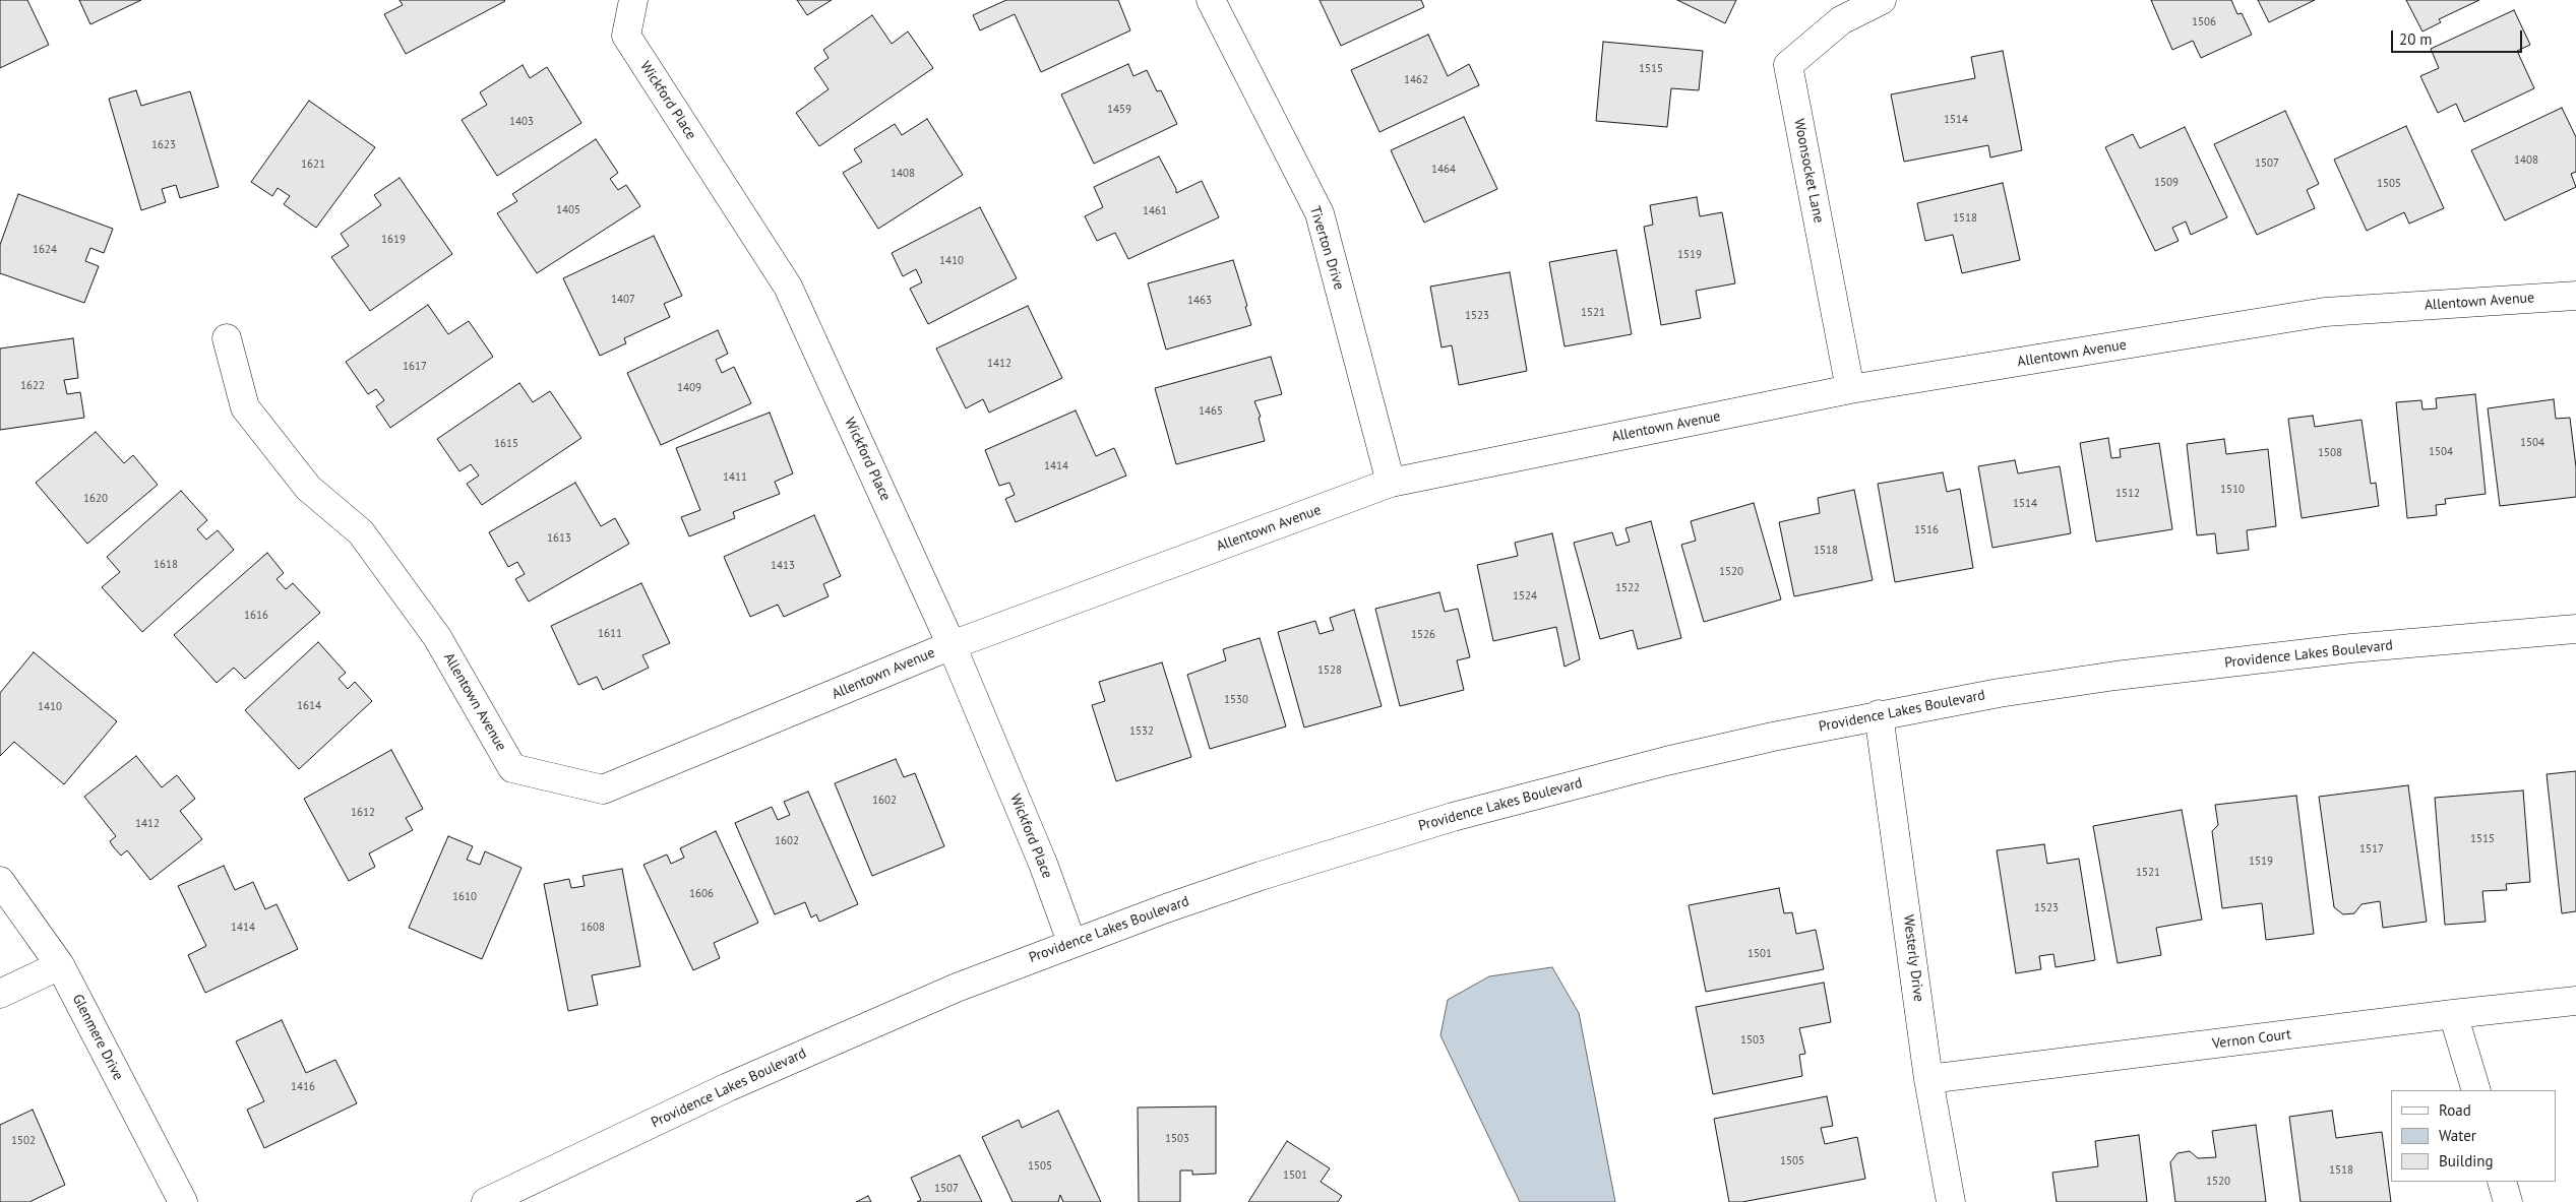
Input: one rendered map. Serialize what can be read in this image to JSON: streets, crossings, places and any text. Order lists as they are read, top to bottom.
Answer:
{
  "streets": {
    "street": [
      "Wickford Place",
      "Woonsocket Lane",
      "Tiverton Drive",
      "Allentown Avenue",
      "Providence Lakes Boulevard",
      "Westerly Drive",
      "Glenmere Drive",
      "Vernon Court"
    ]
  },
  "crossings": [
    ["Wickford Place", "Allentown Avenue"],
    ["Wickford Place", "Providence Lakes Boulevard"],
    ["Woonsocket Lane", "Allentown Avenue"],
    ["Tiverton Drive", "Allentown Avenue"],
    ["Providence Lakes Boulevard", "Westerly Drive"],
    ["Westerly Drive", "Vernon Court"]
  ],
  "house_numbers": [
    "1506",
    "1515",
    "1462",
    "1459",
    "1514",
    "1403",
    "1623",
    "1408",
    "1507",
    "1621",
    "1464",
    "1408",
    "1509",
    "1505",
    "1405",
    "1461",
    "1518",
    "1619",
    "1624",
    "1519",
    "1410",
    "1407",
    "1463",
    "1521",
    "1523",
    "1412",
    "1617",
    "1622",
    "1409",
    "1465",
    "1504",
    "1615",
    "1504",
    "1508",
    "1414",
    "1411",
    "1510",
    "1512",
    "1620",
    "1514",
    "1516",
    "1613",
    "1518",
    "1618",
    "1413",
    "1520",
    "1522",
    "1524",
    "1616",
    "1611",
    "1526",
    "1528",
    "1530",
    "1614",
    "1410",
    "1532",
    "1602",
    "1612",
    "1412",
    "1515",
    "1602",
    "1517",
    "1519",
    "1521",
    "1606",
    "1610",
    "1523",
    "1414",
    "1608",
    "1501",
    "1503",
    "1416",
    "1503",
    "1502",
    "1505",
    "1505",
    "1518",
    "1501",
    "1520",
    "1507"
  ],
  "legend": ["Road", "Water", "Building"],
  "scale_bar": "20 m"
}
